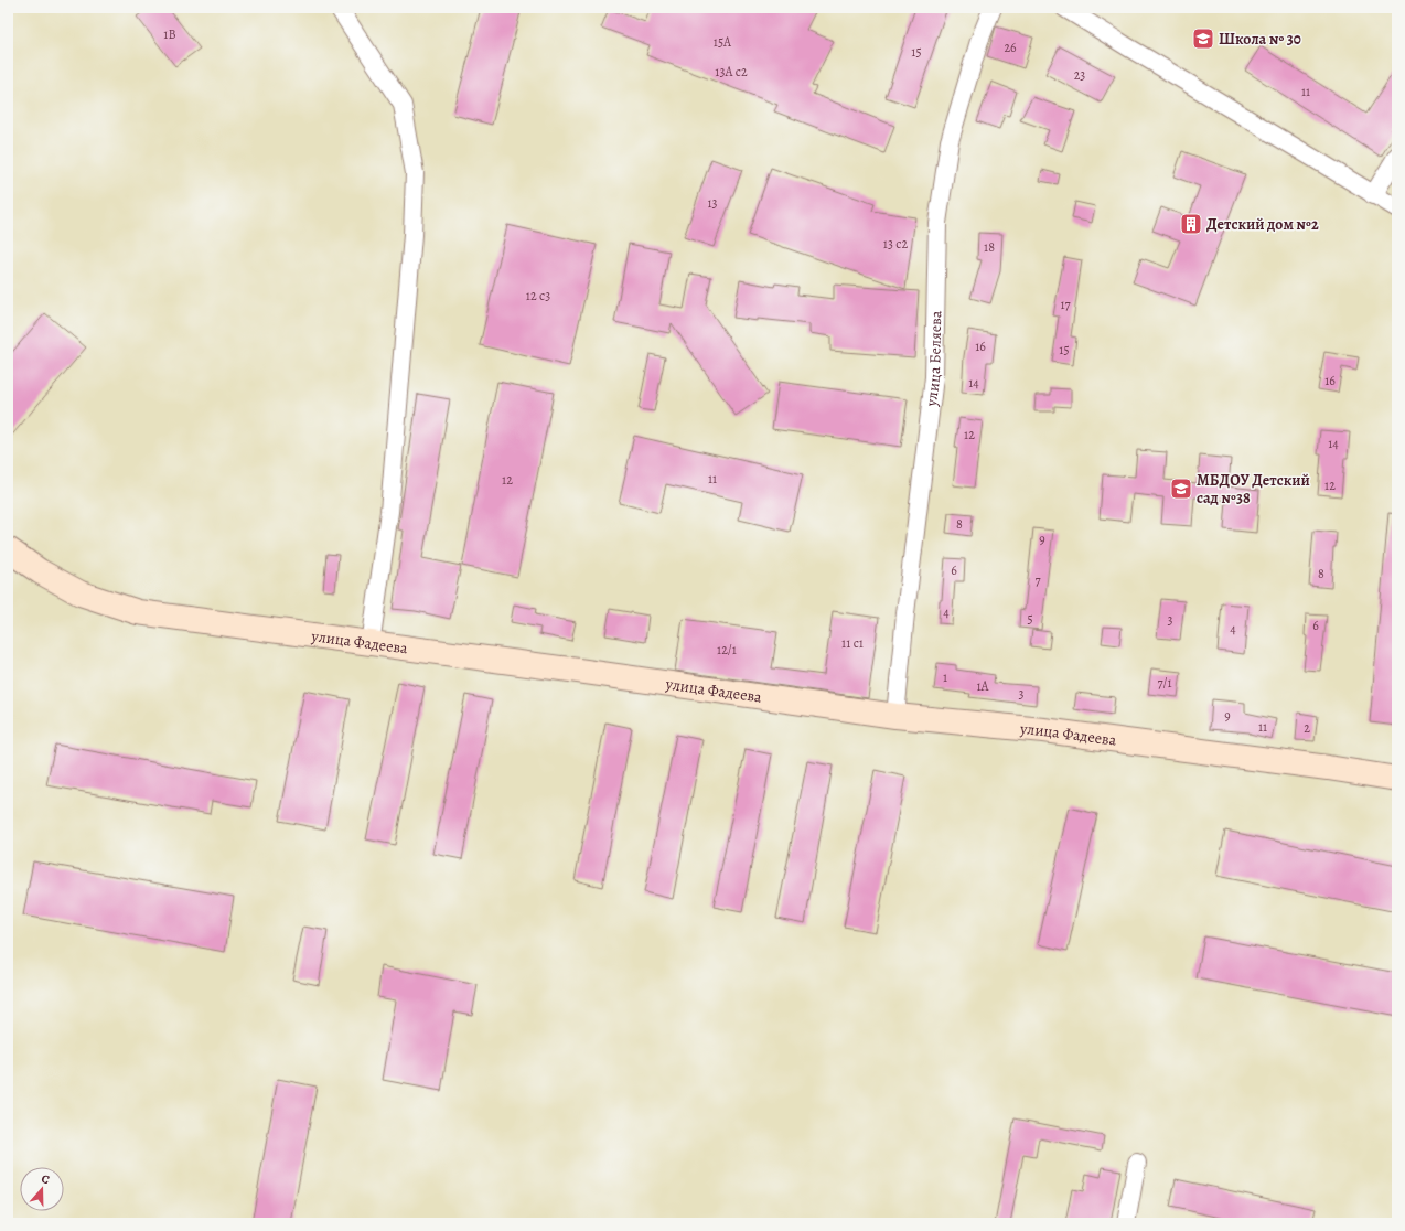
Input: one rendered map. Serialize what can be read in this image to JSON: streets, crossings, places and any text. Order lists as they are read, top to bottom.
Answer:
{
  "streets": {
    "main road": ["улица Фадеева"],
    "street": ["улица Беляева"]
  },
  "crossings": [
    ["улица Беляева", "улица Фадеева"]
  ],
  "places": {
    "school or university": ["Школа № 30", "МБДОУ Детский сад №38"],
    "building": ["Детский дом №2"]
  },
  "house_numbers": [
    "1В",
    "15А",
    "26",
    "15",
    "13А с2",
    "23",
    "11",
    "13",
    "13 с2",
    "18",
    "12 с3",
    "17",
    "16",
    "15",
    "16",
    "14",
    "12",
    "14",
    "11",
    "12",
    "12",
    "8",
    "9",
    "6",
    "8",
    "7",
    "4",
    "5",
    "3",
    "6",
    "4",
    "11 с1",
    "12/1",
    "1",
    "7/1",
    "1А",
    "3",
    "9",
    "11",
    "2"
  ],
  "north": "top"
}
